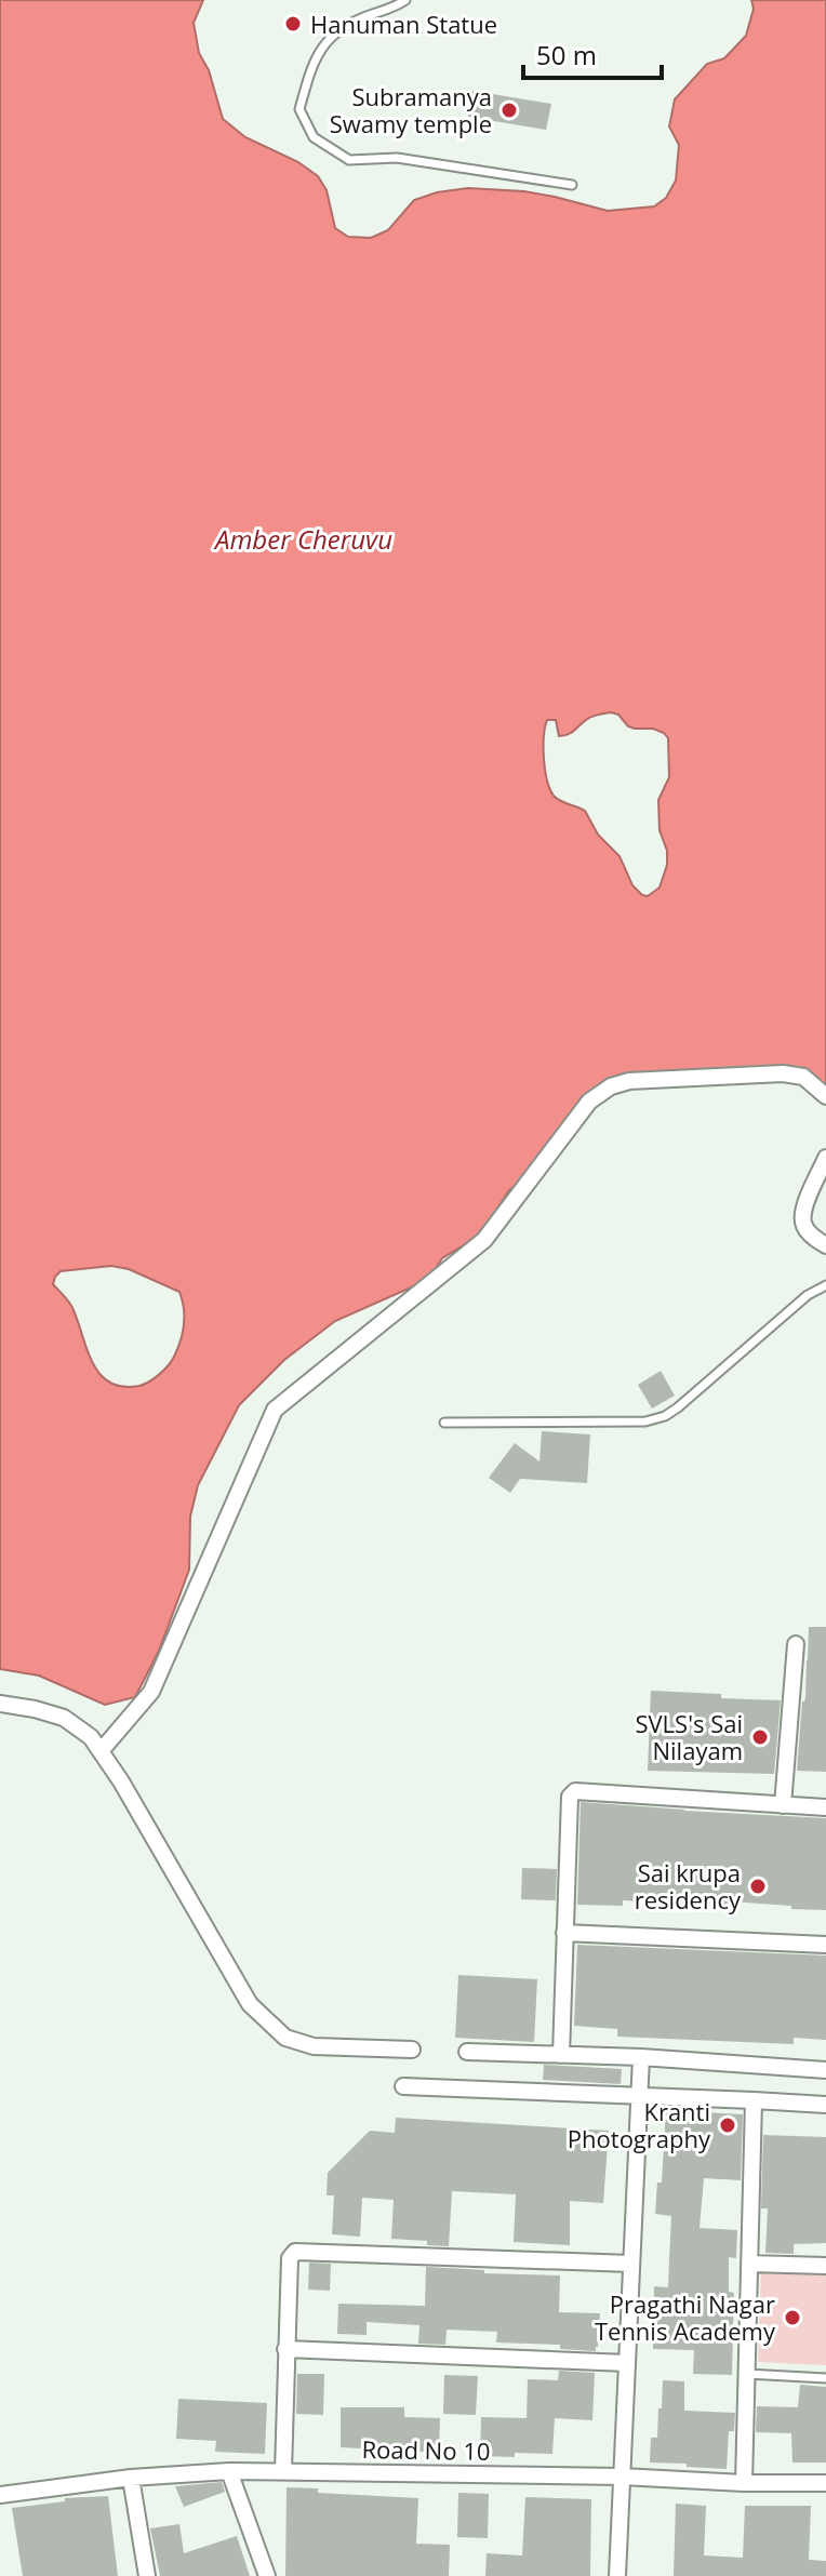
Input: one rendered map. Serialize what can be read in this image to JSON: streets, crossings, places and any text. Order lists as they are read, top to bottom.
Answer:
{
  "streets": {
    "street": ["Road No 10"]
  },
  "water": ["Amber Cheruvu"],
  "places": [
    "Hanuman Statue",
    "Subramanya Swamy temple",
    "SVLS's Sai Nilayam",
    "Sai krupa residency",
    "Kranti Photography",
    "Pragathi Nagar Tennis Academy"
  ],
  "scale_bar": "50 m"
}
